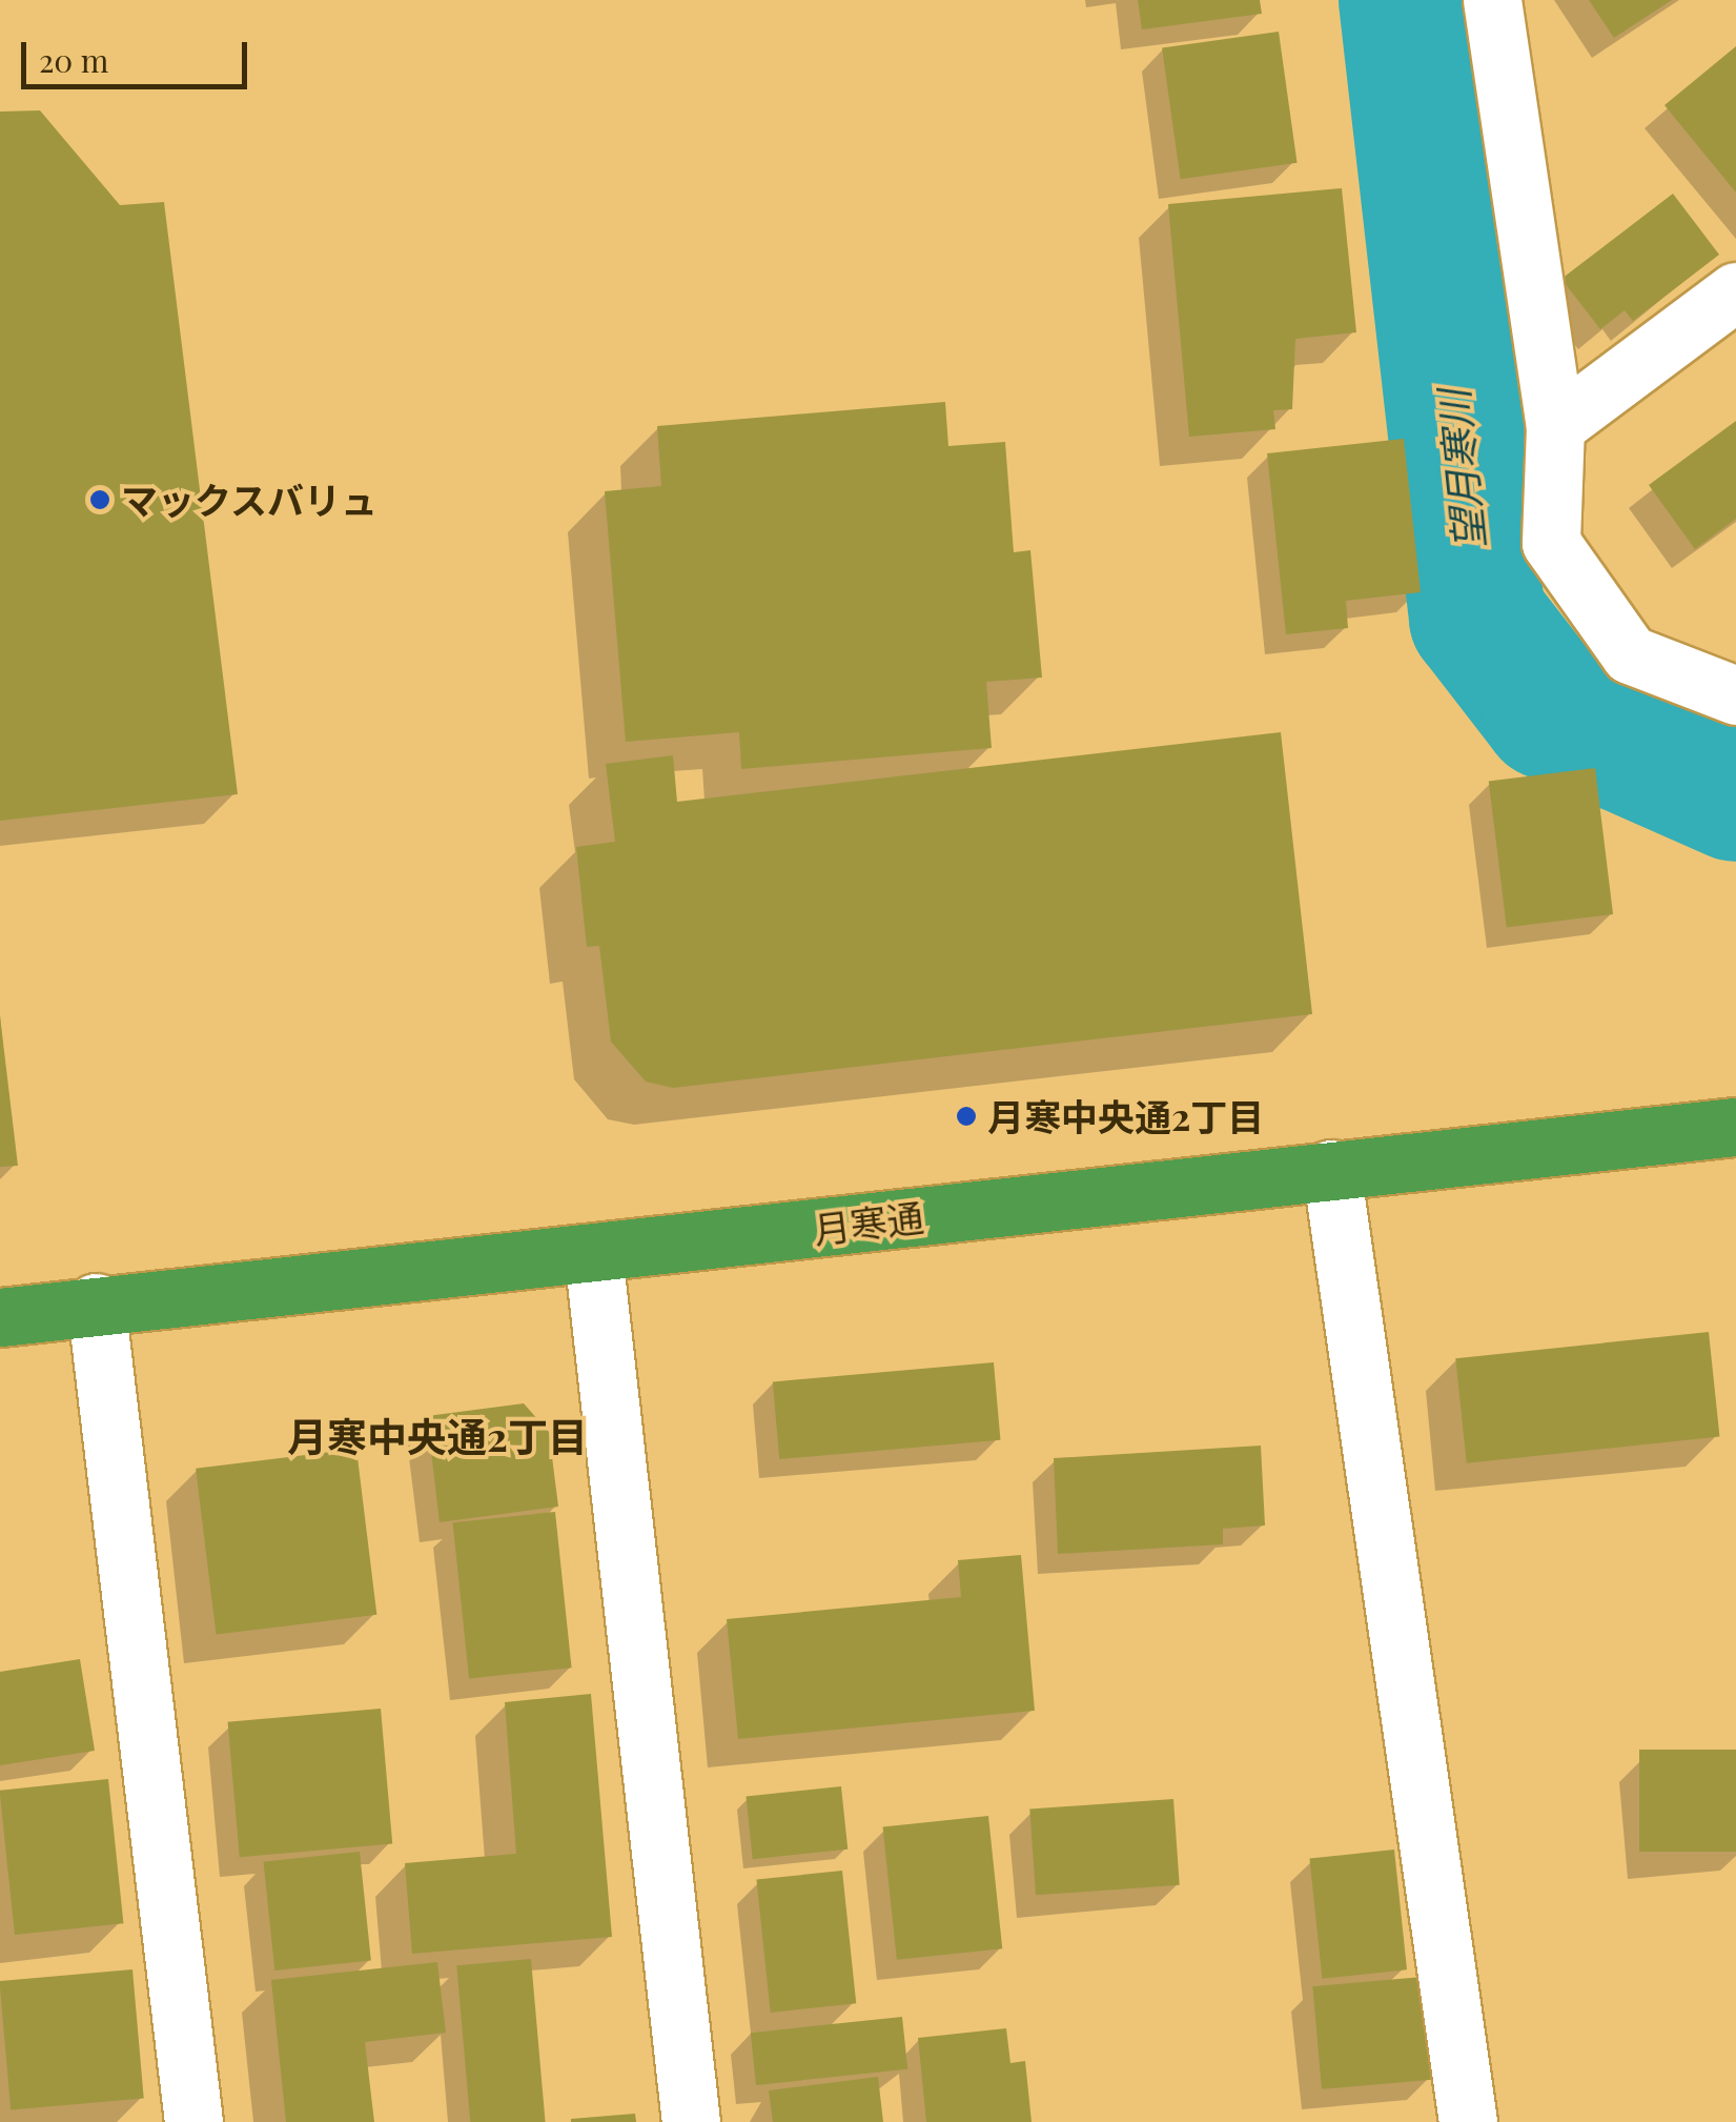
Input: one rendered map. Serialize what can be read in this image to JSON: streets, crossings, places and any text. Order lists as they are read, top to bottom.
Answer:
{
  "streets": {
    "highway": ["月寒通"]
  },
  "districts": ["月寒中央通2丁目"],
  "water": ["望月寒川"],
  "places": ["マックスバリュ", "月寒中央通2丁目"],
  "scale_bar": "20 m"
}
